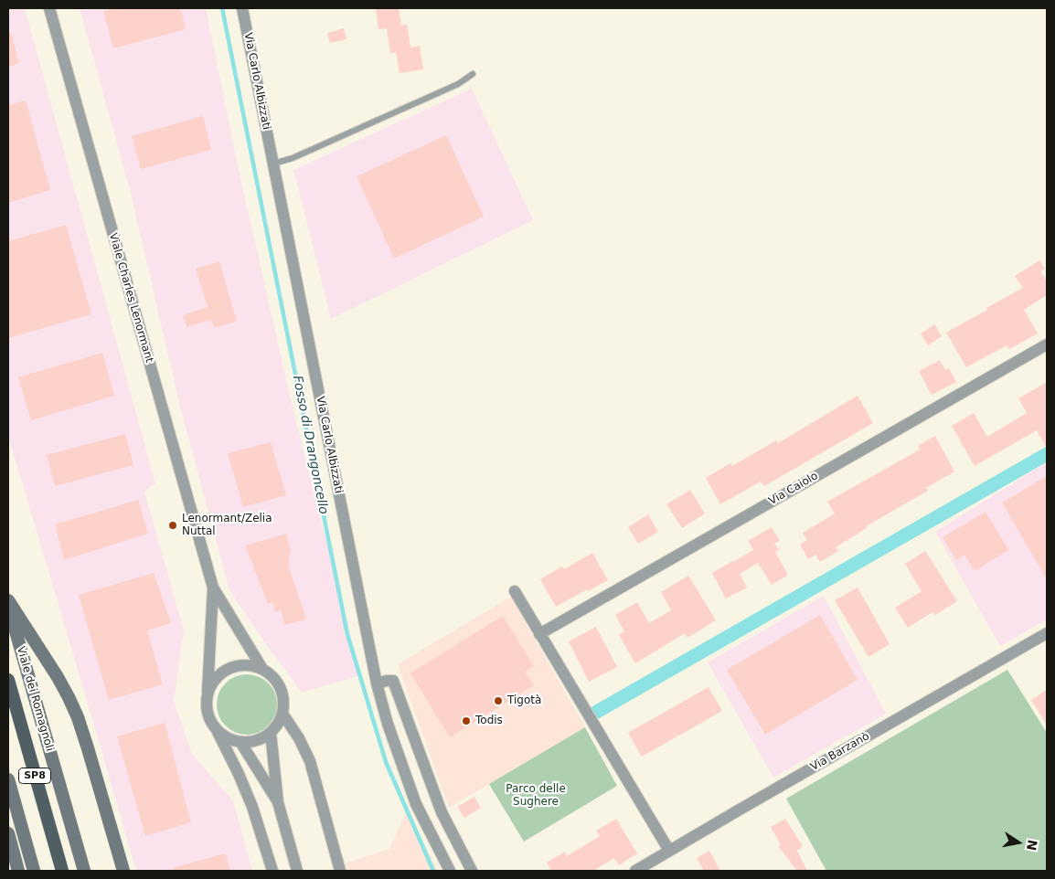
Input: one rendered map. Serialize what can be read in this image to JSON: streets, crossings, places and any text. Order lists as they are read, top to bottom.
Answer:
{
  "streets": {
    "main road": ["Viale dei Romagnoli", "SP8"],
    "street": [
      "Via Carlo Albizzati",
      "Viale Charles Lenormant",
      "Via Caiolo",
      "Via Barzanò"
    ]
  },
  "water": ["Fosso di Drangoncello"],
  "parks": ["Parco delle Sughere"],
  "places": ["Lenormant/Zelia Nuttal", "Tigotà", "Todis"],
  "north": "right"
}
